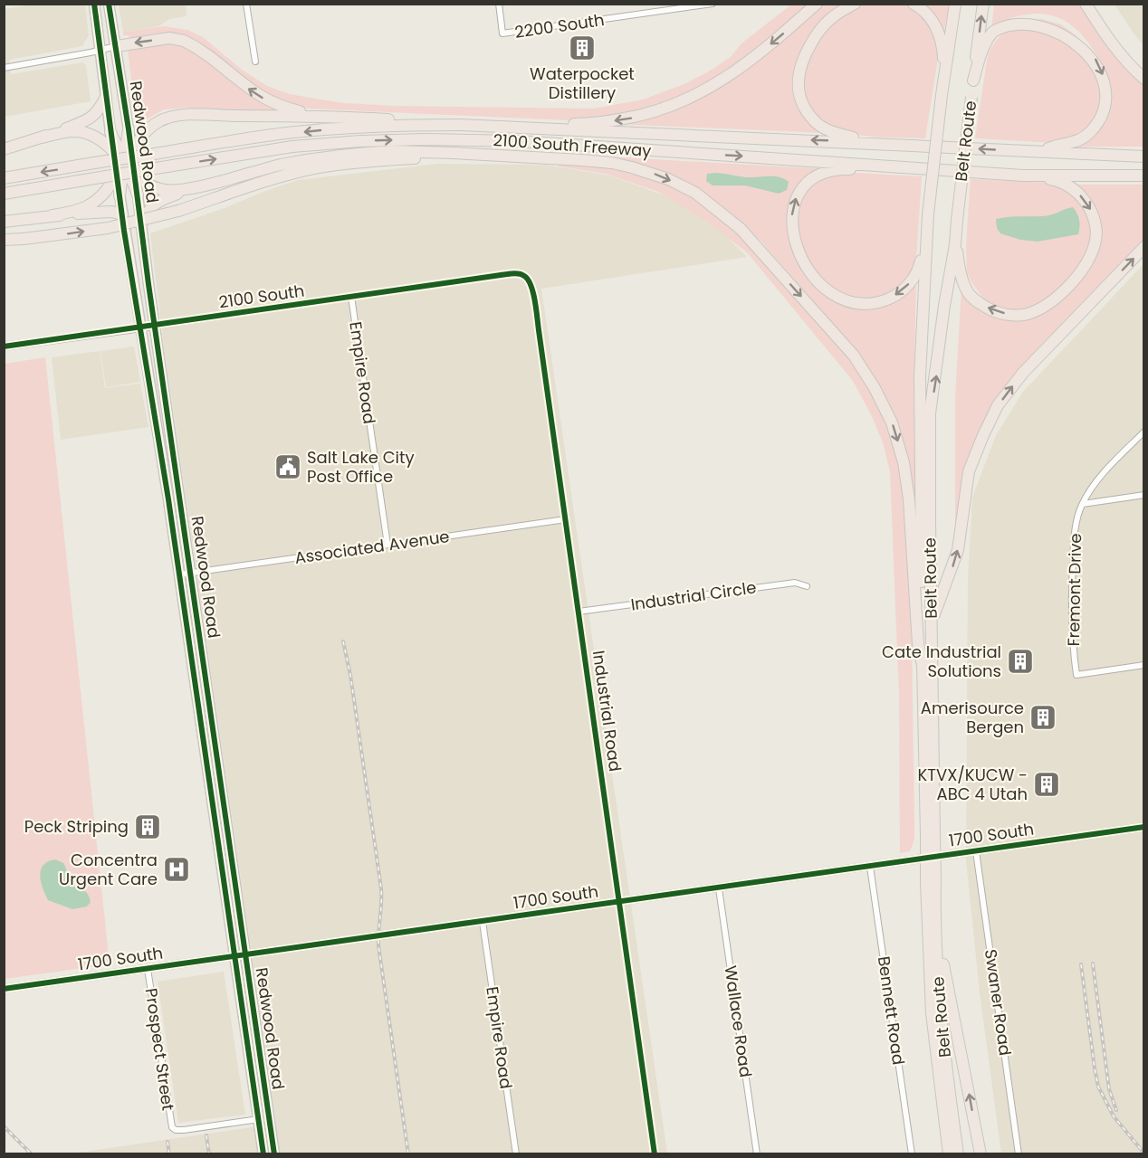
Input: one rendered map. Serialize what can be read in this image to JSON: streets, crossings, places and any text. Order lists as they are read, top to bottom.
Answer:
{
  "streets": {
    "highway": ["Belt Route", "2100 South Freeway"],
    "main road": ["Redwood Road"],
    "street": [
      "2200 South",
      "2100 South",
      "Empire Road",
      "Associated Avenue",
      "Fremont Drive",
      "Industrial Circle",
      "Industrial Road",
      "1700 South",
      "Swaner Road",
      "Bennett Road",
      "Wallace Road",
      "Prospect Street"
    ]
  },
  "crossings": [
    ["Redwood Road", "2100 South"],
    ["Redwood Road", "Associated Avenue"],
    ["Redwood Road", "1700 South"],
    ["Redwood Road", "Prospect Street"],
    ["2100 South", "Empire Road"],
    ["2100 South", "Industrial Road"],
    ["Empire Road", "Associated Avenue"],
    ["Empire Road", "1700 South"],
    ["Associated Avenue", "Industrial Road"],
    ["Industrial Circle", "Industrial Road"],
    ["Industrial Road", "1700 South"],
    ["1700 South", "Swaner Road"],
    ["1700 South", "Bennett Road"],
    ["1700 South", "Wallace Road"],
    ["1700 South", "Prospect Street"]
  ],
  "places": {
    "building": [
      "Waterpocket Distillery",
      "Cate Industrial Solutions",
      "Amerisource Bergen",
      "KTVX/KUCW - ABC 4 Utah",
      "Peck Striping"
    ],
    "public building": ["Salt Lake City Post Office"],
    "hospital": ["Concentra Urgent Care"]
  }
}
